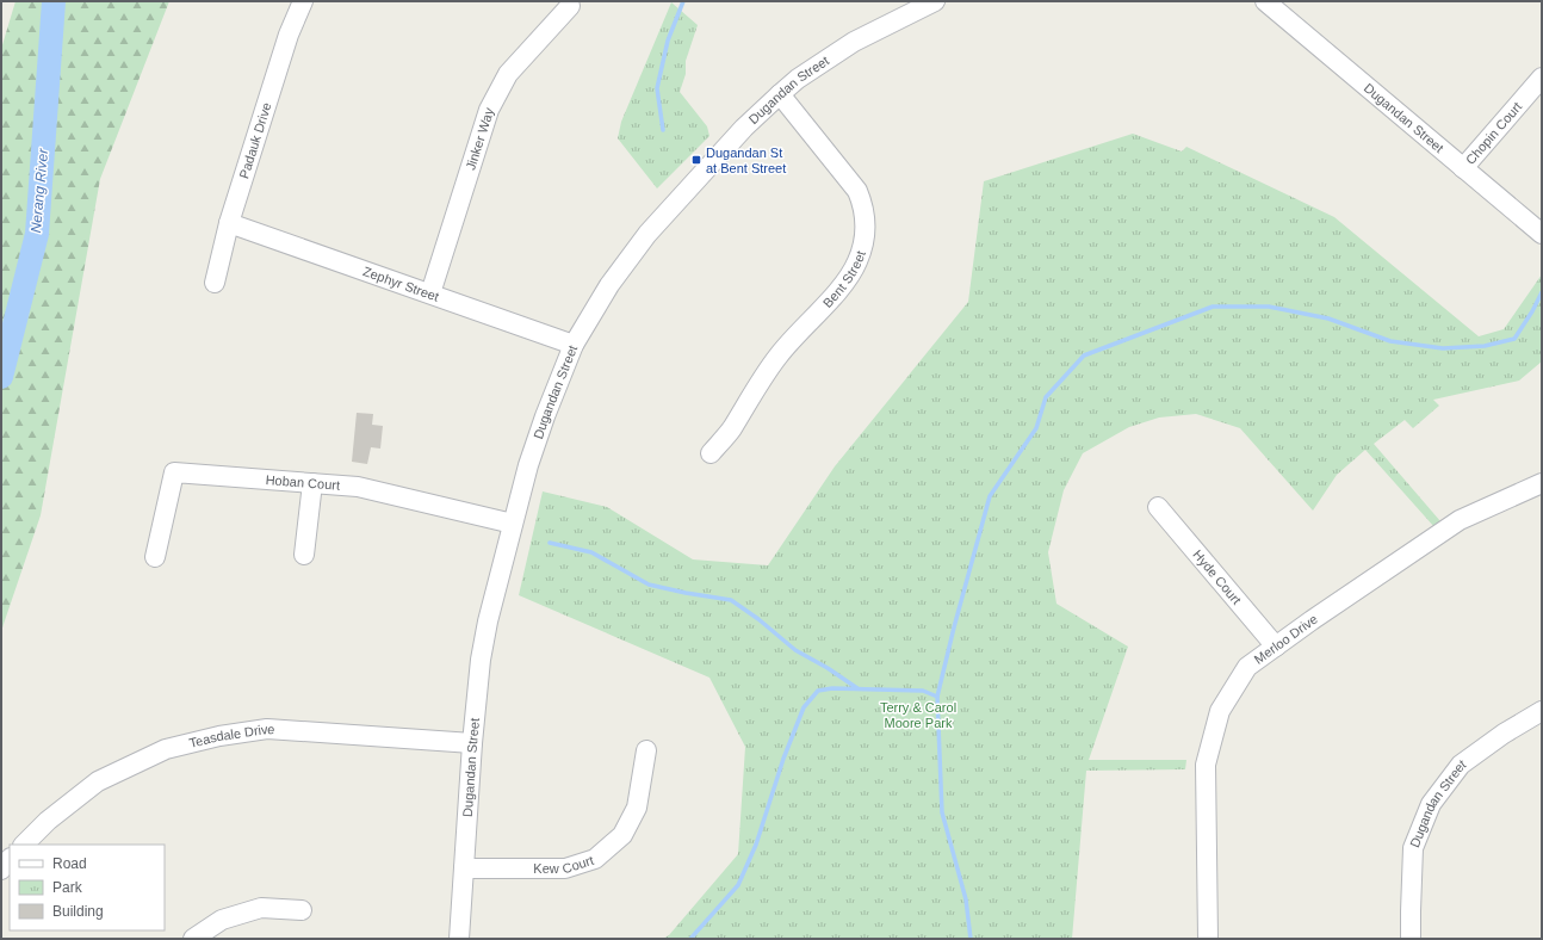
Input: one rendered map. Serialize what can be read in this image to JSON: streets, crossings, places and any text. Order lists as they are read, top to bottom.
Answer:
{
  "streets": {
    "street": [
      "Dugandan Street",
      "Chopin Court",
      "Jinker Way",
      "Padauk Drive",
      "Bent Street",
      "Zephyr Street",
      "Hoban Court",
      "Hyde Court",
      "Merloo Drive",
      "Teasdale Drive",
      "Kew Court"
    ]
  },
  "crossings": [
    ["Dugandan Street", "Chopin Court"],
    ["Dugandan Street", "Bent Street"],
    ["Dugandan Street", "Zephyr Street"],
    ["Dugandan Street", "Hoban Court"],
    ["Dugandan Street", "Teasdale Drive"],
    ["Dugandan Street", "Kew Court"],
    ["Jinker Way", "Zephyr Street"],
    ["Padauk Drive", "Zephyr Street"],
    ["Hyde Court", "Merloo Drive"]
  ],
  "water": ["Nerang River"],
  "parks": ["Terry & Carol Moore Park"],
  "places": {
    "transit": ["Dugandan St at Bent Street"]
  },
  "legend": ["Road", "Park", "Building"]
}
